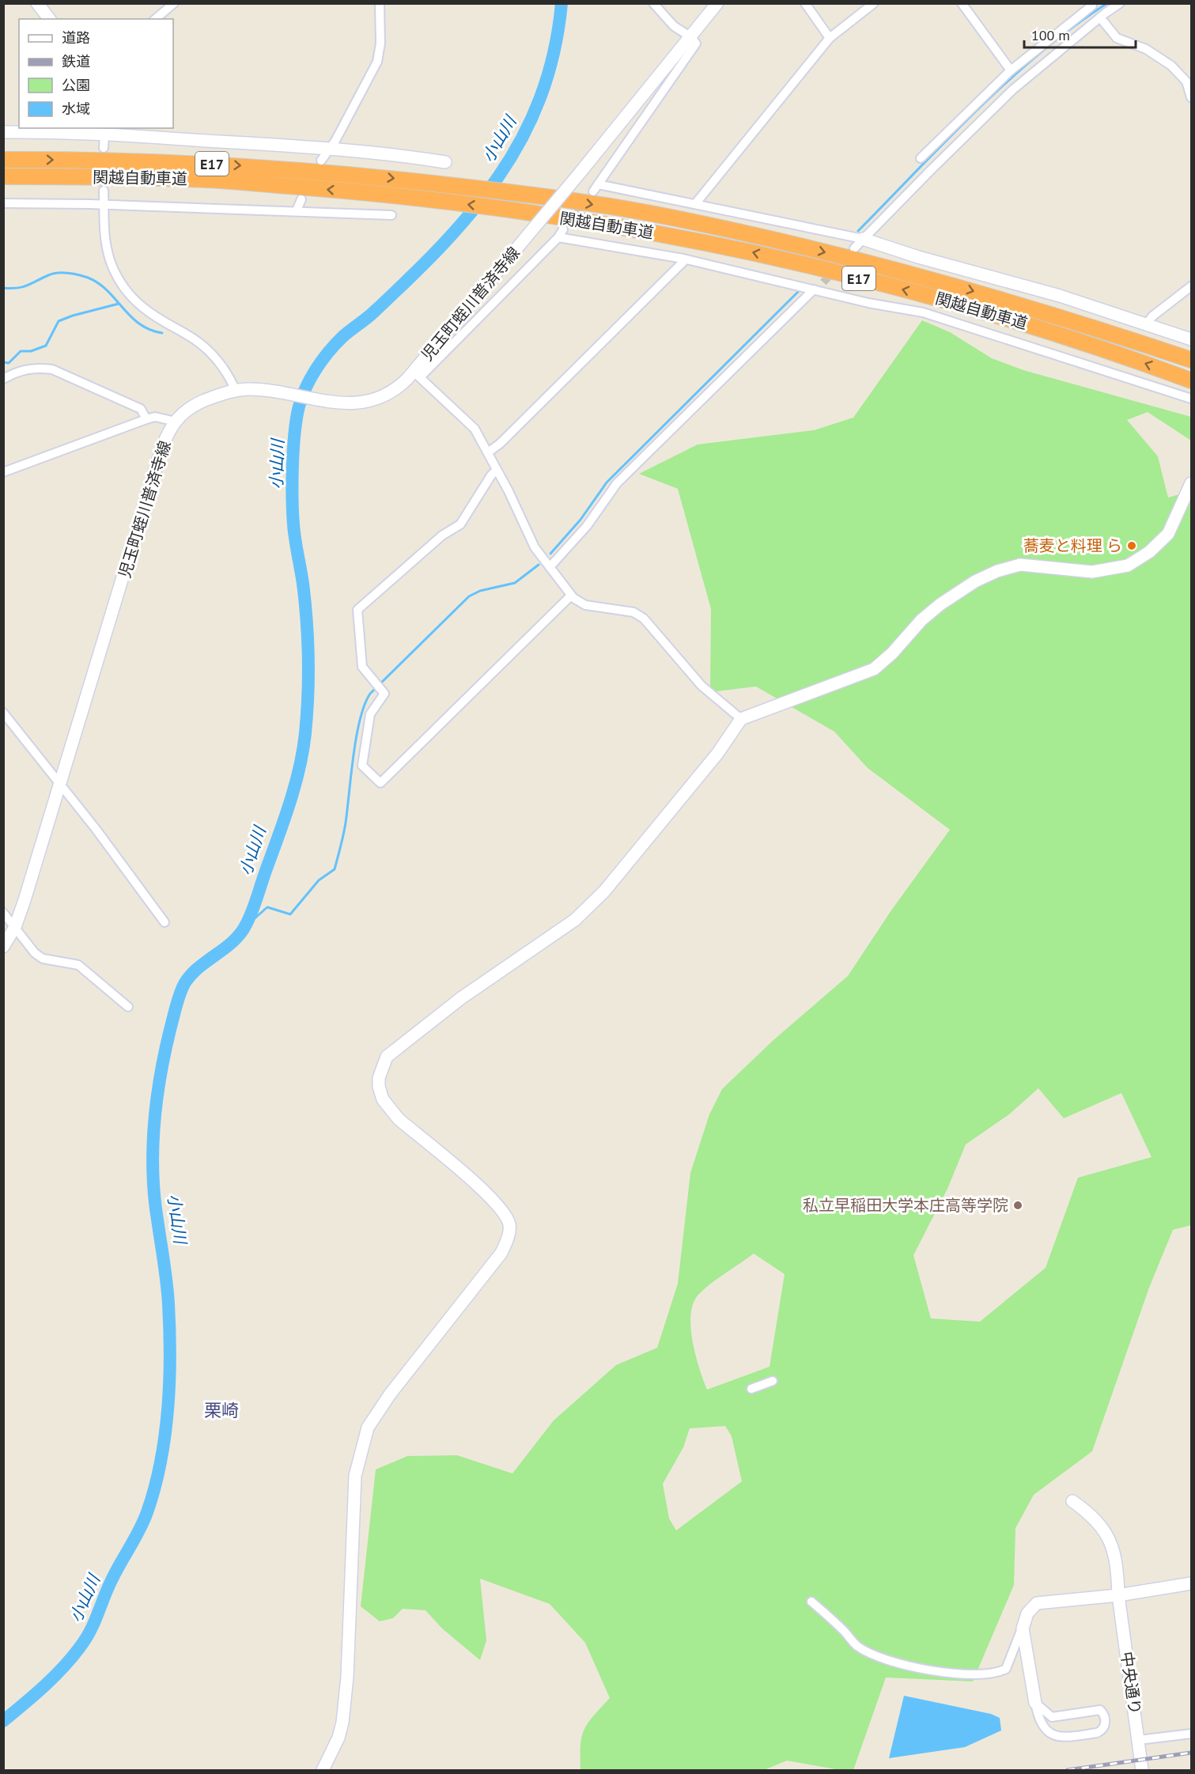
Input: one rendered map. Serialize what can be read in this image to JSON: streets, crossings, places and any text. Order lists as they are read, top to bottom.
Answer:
{
  "streets": {
    "highway": ["E17", "関越自動車道"],
    "street": ["児玉町蛭川普済寺線", "中央通り"]
  },
  "districts": ["栗崎"],
  "water": ["小山川"],
  "places": ["蕎麦と料理 ら", "私立早稲田大学本庄高等学院"],
  "legend": [
    "道路",
    "鉄道",
    "公園",
    "水域"
  ],
  "scale_bar": "100 m"
}
